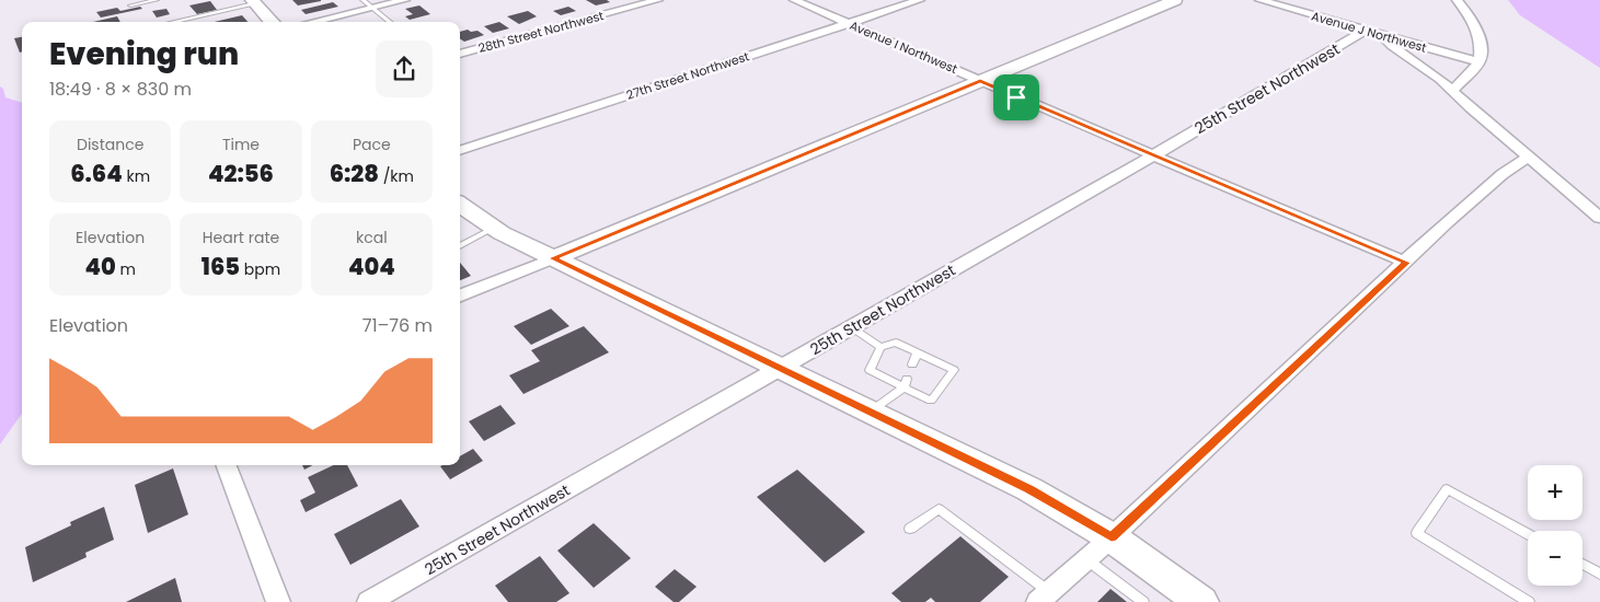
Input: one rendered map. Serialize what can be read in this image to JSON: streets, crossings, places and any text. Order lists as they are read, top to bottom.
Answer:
{
  "streets": {
    "street": [
      "28th Street Northwest",
      "Avenue J Northwest",
      "Avenue I Northwest",
      "27th Street Northwest",
      "25th Street Northwest"
    ]
  },
  "crossings": [
    ["Avenue J Northwest", "25th Street Northwest"],
    ["Avenue I Northwest", "27th Street Northwest"],
    ["Avenue I Northwest", "25th Street Northwest"]
  ],
  "page": {
    "heading": ["Evening run", "18:49 · 8 × 830 m"],
    "stats": [
      ["Distance", "6.64 km"],
      ["Time", "42:56"],
      ["Pace", "6:28 /km"],
      ["Elevation", "40 m"],
      ["Heart rate", "165 bpm"],
      ["kcal", "404"]
    ],
    "chart": ["Elevation", "71–76 m"],
    "map_buttons": ["+", "−"]
  }
}
